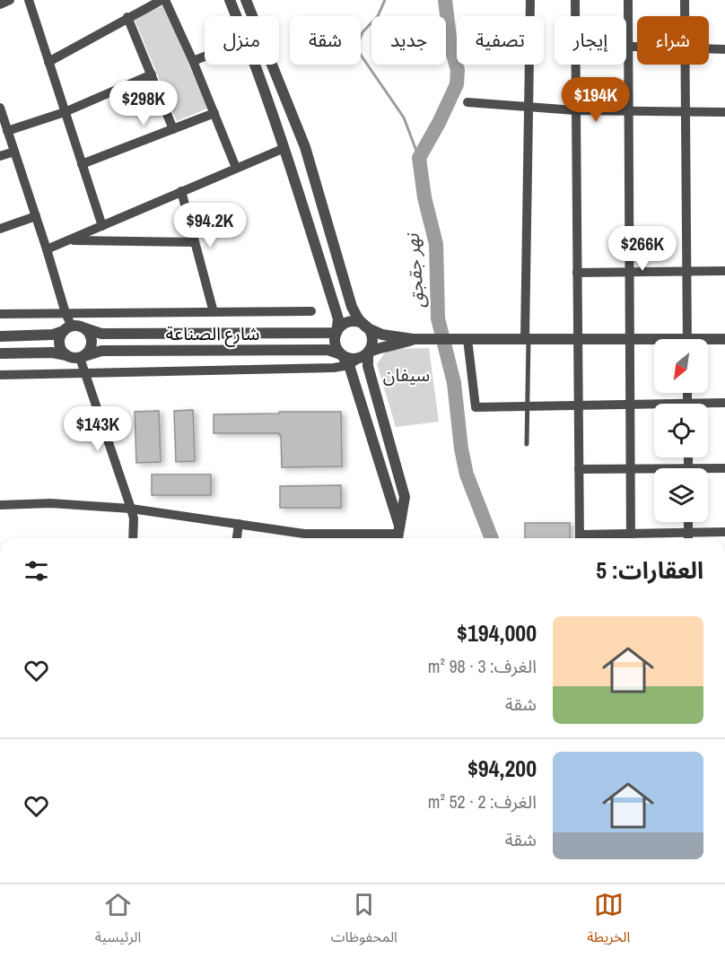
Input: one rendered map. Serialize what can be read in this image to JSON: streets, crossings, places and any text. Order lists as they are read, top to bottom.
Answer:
{
  "streets": {
    "street": ["شارع الصناعة"]
  },
  "water": ["نهر جقجق"],
  "parks": ["سيفان"],
  "north": "bottom left",
  "page": {
    "chip": [
      "شراء",
      "إيجار",
      "تصفية",
      "جديد",
      "شقة",
      "منزل"
    ],
    "price": [
      "$194K",
      "$298K",
      "$94.2K",
      "$266K",
      "$143K"
    ],
    "heading": "العقارات: 5",
    "list": [
      {
        "name": "$194,000",
        "note": "الغرف: 3 · 98 m² · شقة"
      },
      {
        "name": "$94,200",
        "note": "الغرف: 2 · 52 m² · شقة"
      }
    ],
    "tabs": ["الخريطة", "المحفوظات", "الرئيسية"]
  }
}
